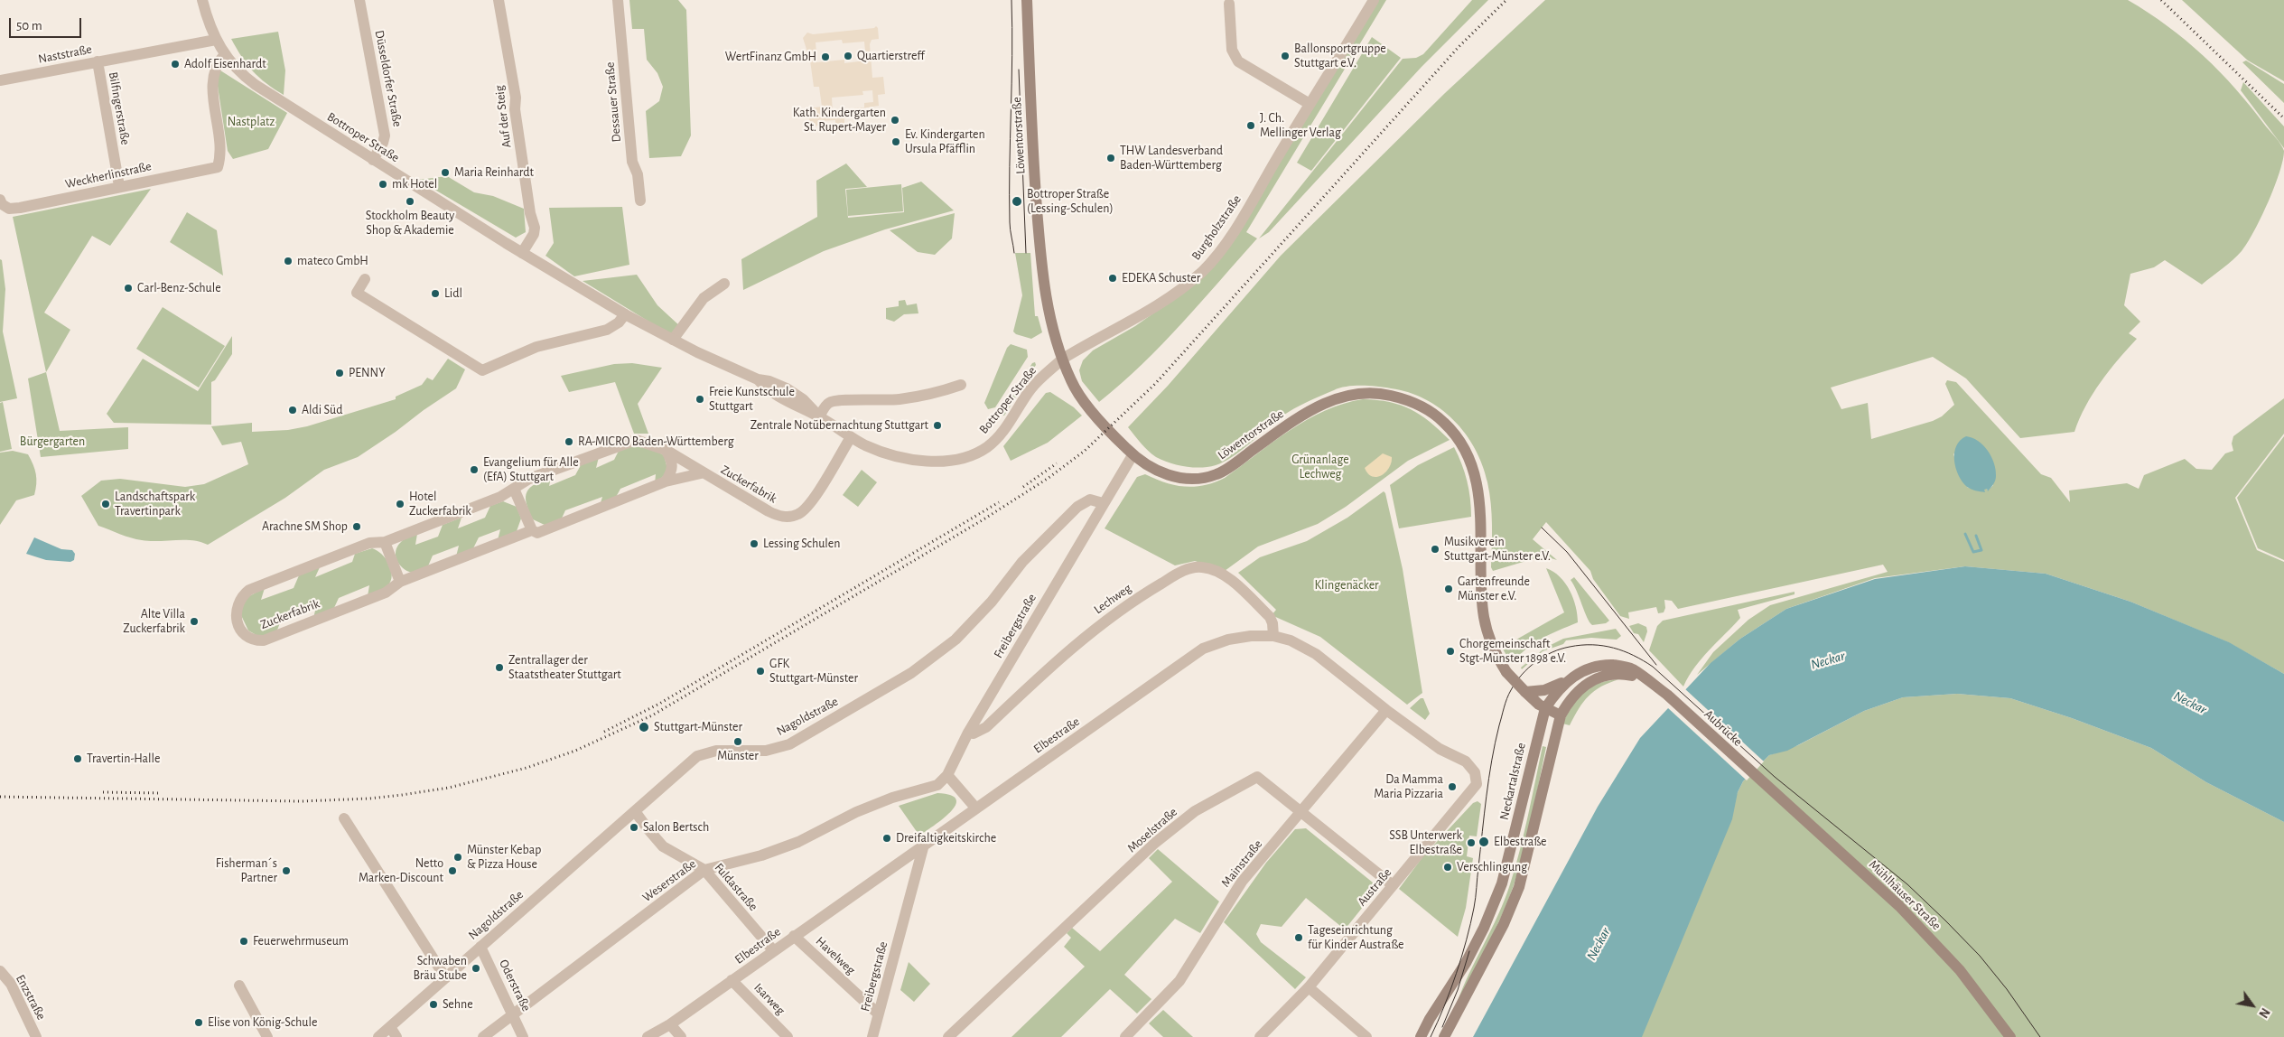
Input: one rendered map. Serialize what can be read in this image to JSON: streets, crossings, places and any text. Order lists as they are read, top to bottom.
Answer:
{
  "streets": {
    "main road": [
      "Löwentorstraße",
      "Aubrücke",
      "Neckartalstraße",
      "Mühlhäuser Straße"
    ],
    "street": [
      "Naststraße",
      "Düsseldorfer Straße",
      "Dessauer Straße",
      "Bilfingerstraße",
      "Auf der Steig",
      "Bottroper Straße",
      "Weckherlinstraße",
      "Burgholzstraße",
      "Zuckerfabrik",
      "Lechweg",
      "Freibergstraße",
      "Nagoldstraße",
      "Elbestraße",
      "Moselstraße",
      "Mainstraße",
      "Weserstraße",
      "Fuldastraße",
      "Austraße",
      "Havelweg",
      "Oderstraße",
      "Enzstraße",
      "Isarweg"
    ]
  },
  "crossings": [
    ["Naststraße", "Bilfingerstraße"],
    ["Naststraße", "Bottroper Straße"],
    ["Düsseldorfer Straße", "Bottroper Straße"],
    ["Bilfingerstraße", "Weckherlinstraße"],
    ["Auf der Steig", "Bottroper Straße"],
    ["Löwentorstraße", "Bottroper Straße"],
    ["Löwentorstraße", "Burgholzstraße"],
    ["Löwentorstraße", "Freibergstraße"],
    ["Löwentorstraße", "Neckartalstraße"],
    ["Bottroper Straße", "Weckherlinstraße"],
    ["Bottroper Straße", "Burgholzstraße"],
    ["Bottroper Straße", "Zuckerfabrik"],
    ["Lechweg", "Freibergstraße"],
    ["Lechweg", "Elbestraße"],
    ["Freibergstraße", "Nagoldstraße"],
    ["Freibergstraße", "Elbestraße"],
    ["Freibergstraße", "Weserstraße"],
    ["Freibergstraße", "Havelweg"],
    ["Nagoldstraße", "Fuldastraße"],
    ["Nagoldstraße", "Oderstraße"],
    ["Aubrücke", "Neckartalstraße"],
    ["Aubrücke", "Mühlhäuser Straße"],
    ["Elbestraße", "Mainstraße"],
    ["Elbestraße", "Fuldastraße"],
    ["Elbestraße", "Austraße"],
    ["Elbestraße", "Havelweg"],
    ["Elbestraße", "Isarweg"],
    ["Moselstraße", "Mainstraße"],
    ["Moselstraße", "Austraße"],
    ["Weserstraße", "Fuldastraße"],
    ["Weserstraße", "Oderstraße"]
  ],
  "water": ["Neckar"],
  "parks": [
    "Nastplatz",
    "Bürgergarten",
    "Grünanlage Lechweg",
    "Klingenäcker"
  ],
  "places": [
    "Quartierstreff",
    "Ballonsportgruppe Stuttgart e.V.",
    "WertFinanz GmbH",
    "Adolf Eisenhardt",
    "Kath. Kindergarten St. Rupert-Mayer",
    "J. Ch. Mellinger Verlag",
    "Ev. Kindergarten Ursula Pfäfflin",
    "THW Landesverband Baden-Württemberg",
    "Maria Reinhardt",
    "mk Hotel",
    "Stockholm Beauty Shop & Akademie",
    "Bottroper Straße (Lessing-Schulen)",
    "mateco GmbH",
    "EDEKA Schuster",
    "Carl-Benz-Schule",
    "Lidl",
    "PENNY",
    "Freie Kunstschule Stuttgart",
    "Aldi Süd",
    "Zentrale Notübernachtung Stuttgart",
    "RA-MICRO Baden-Württemberg",
    "Evangelium für Alle (EfA) Stuttgart",
    "Landschaftspark Travertinpark",
    "Hotel Zuckerfabrik",
    "Arachne SM Shop",
    "Lessing Schulen",
    "Musikverein Stuttgart-Münster e.V.",
    "Gartenfreunde Münster e.V.",
    "Alte Villa Zuckerfabrik",
    "Chorgemeinschaft Stgt-Münster 1898 e.V.",
    "Zentrallager der Staatstheater Stuttgart",
    "GFK Stuttgart-Münster",
    "Stuttgart-Münster",
    "Münster",
    "Travertin-Halle",
    "Da Mamma Maria Pizzaria",
    "Salon Bertsch",
    "Dreifaltigkeitskirche",
    "Elbestraße",
    "SSB Unterwerk Elbestraße",
    "Münster Kebap & Pizza House",
    "Verschlingung",
    "Fisherman´s Partner",
    "Netto Marken-Discount",
    "Tageseinrichtung für Kinder Austraße",
    "Feuerwehrmuseum",
    "Schwaben Bräu Stube",
    "Sehne",
    "Elise von König-Schule"
  ],
  "scale_bar": "50 m",
  "north": "bottom right"
}
